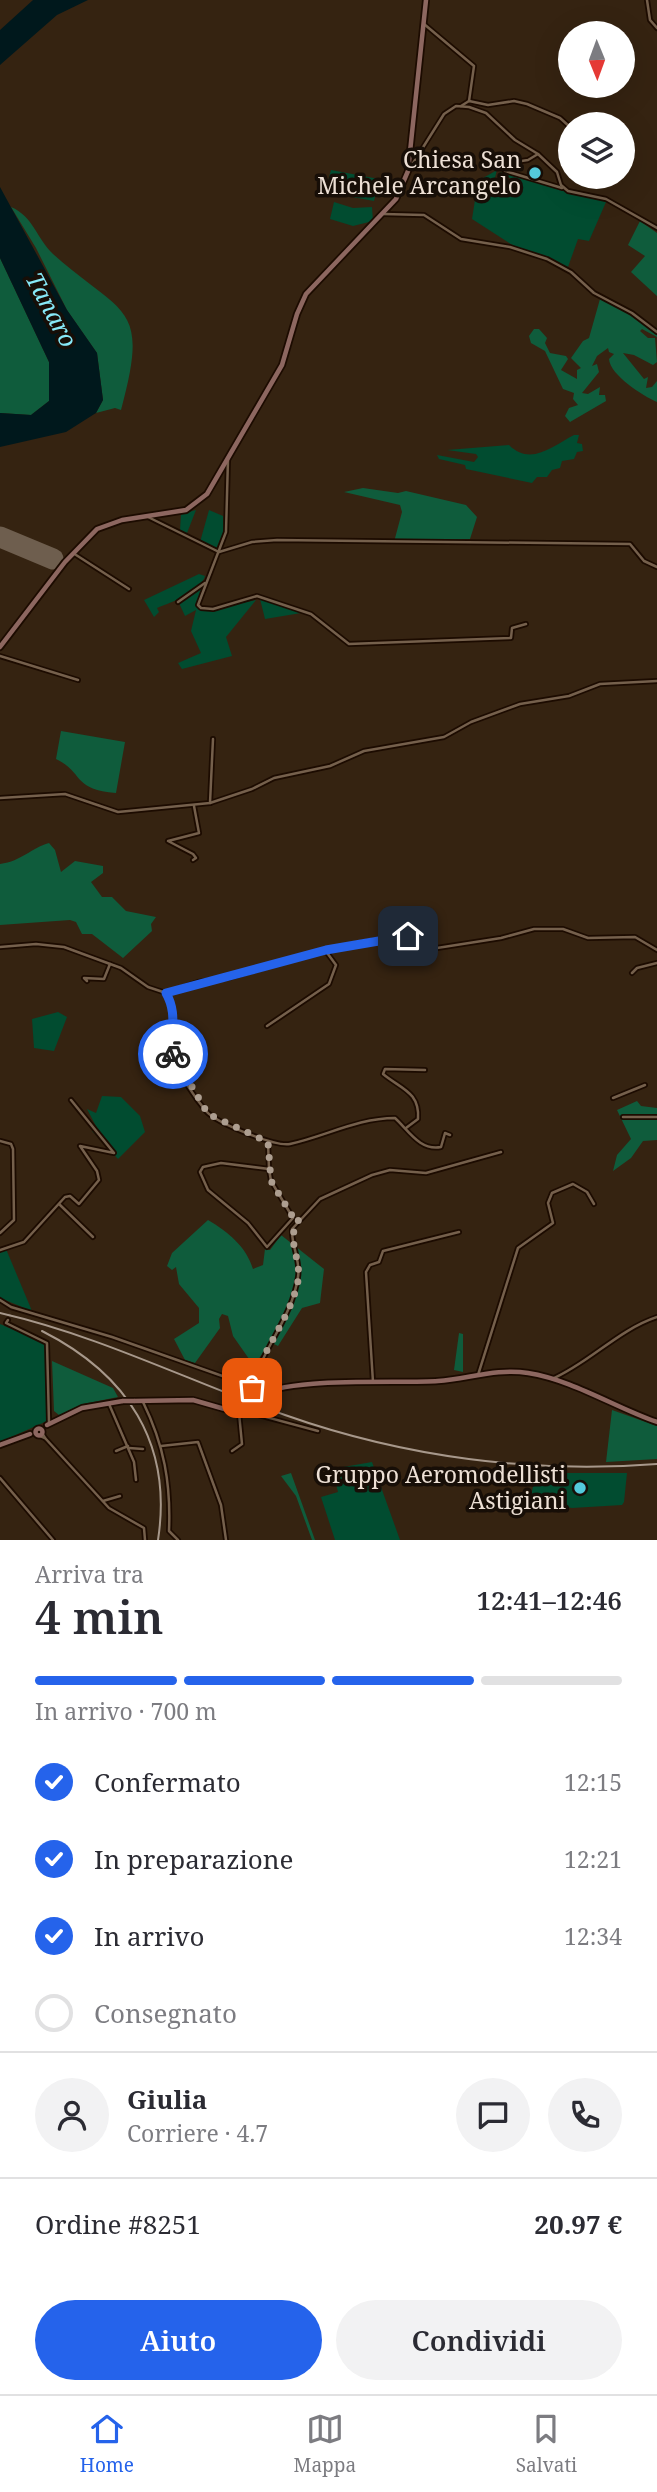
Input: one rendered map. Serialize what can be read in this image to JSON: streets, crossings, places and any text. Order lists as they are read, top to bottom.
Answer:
{
  "water": ["Tanaro"],
  "places": ["Chiesa San Michele Arcangelo", "Gruppo Aeromodellisti Astigiani"],
  "north": "bottom",
  "page": {
    "heading": ["4 min", "Arriva tra", "12:41–12:46"],
    "panel": [
      "Giulia",
      "Corriere · 4.7",
      "Ordine #8251",
      "20.97 €"
    ],
    "bar": "In arrivo · 700 m",
    "list": [
      ["Confermato", "12:15"],
      ["In preparazione", "12:21"],
      ["In arrivo", "12:34"],
      "Consegnato"
    ],
    "buttons": ["Aiuto", "Condividi"],
    "tabs": ["Home", "Mappa", "Salvati"]
  }
}
